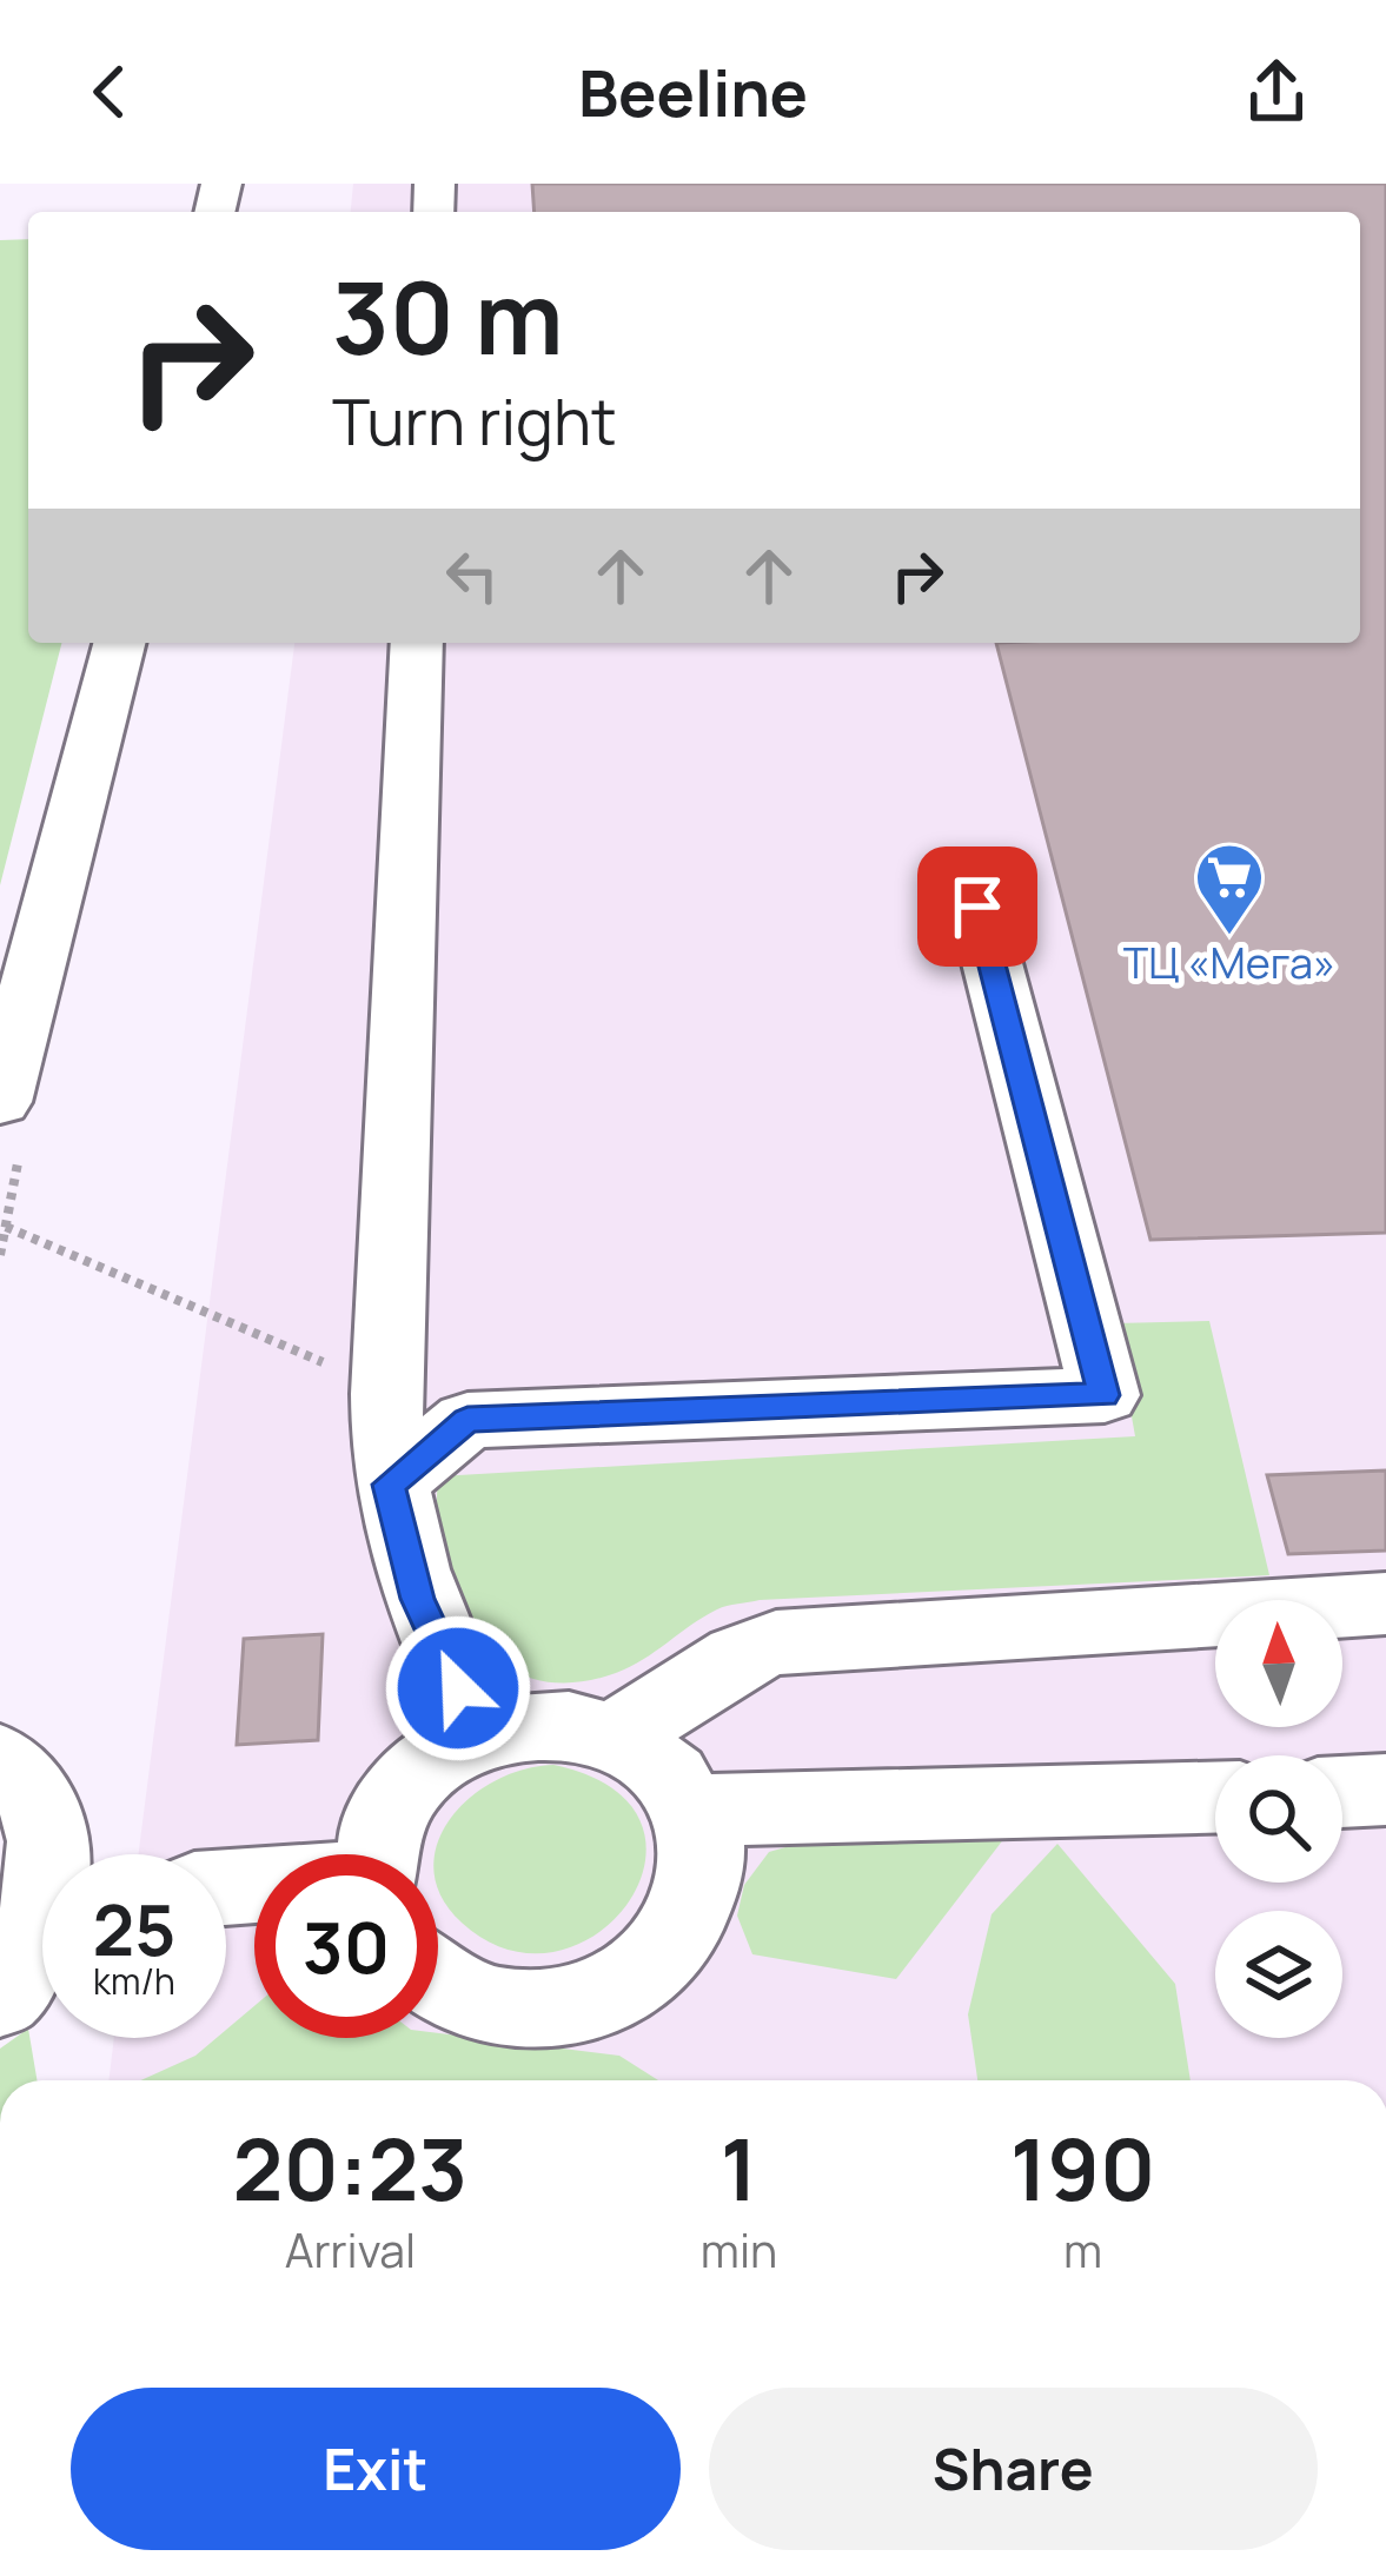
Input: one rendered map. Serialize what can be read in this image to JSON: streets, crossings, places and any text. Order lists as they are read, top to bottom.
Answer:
{
  "places": {
    "supermarket": ["ТЦ «Мега»"]
  },
  "north": "top",
  "page": {
    "header": "Beeline",
    "turn": ["30 m", "Turn right"],
    "speed": "25 km/h",
    "limit": "30",
    "eta": [
      "20:23",
      "Arrival",
      "1",
      "min",
      "190",
      "m"
    ],
    "buttons": ["Exit", "Share"]
  }
}
